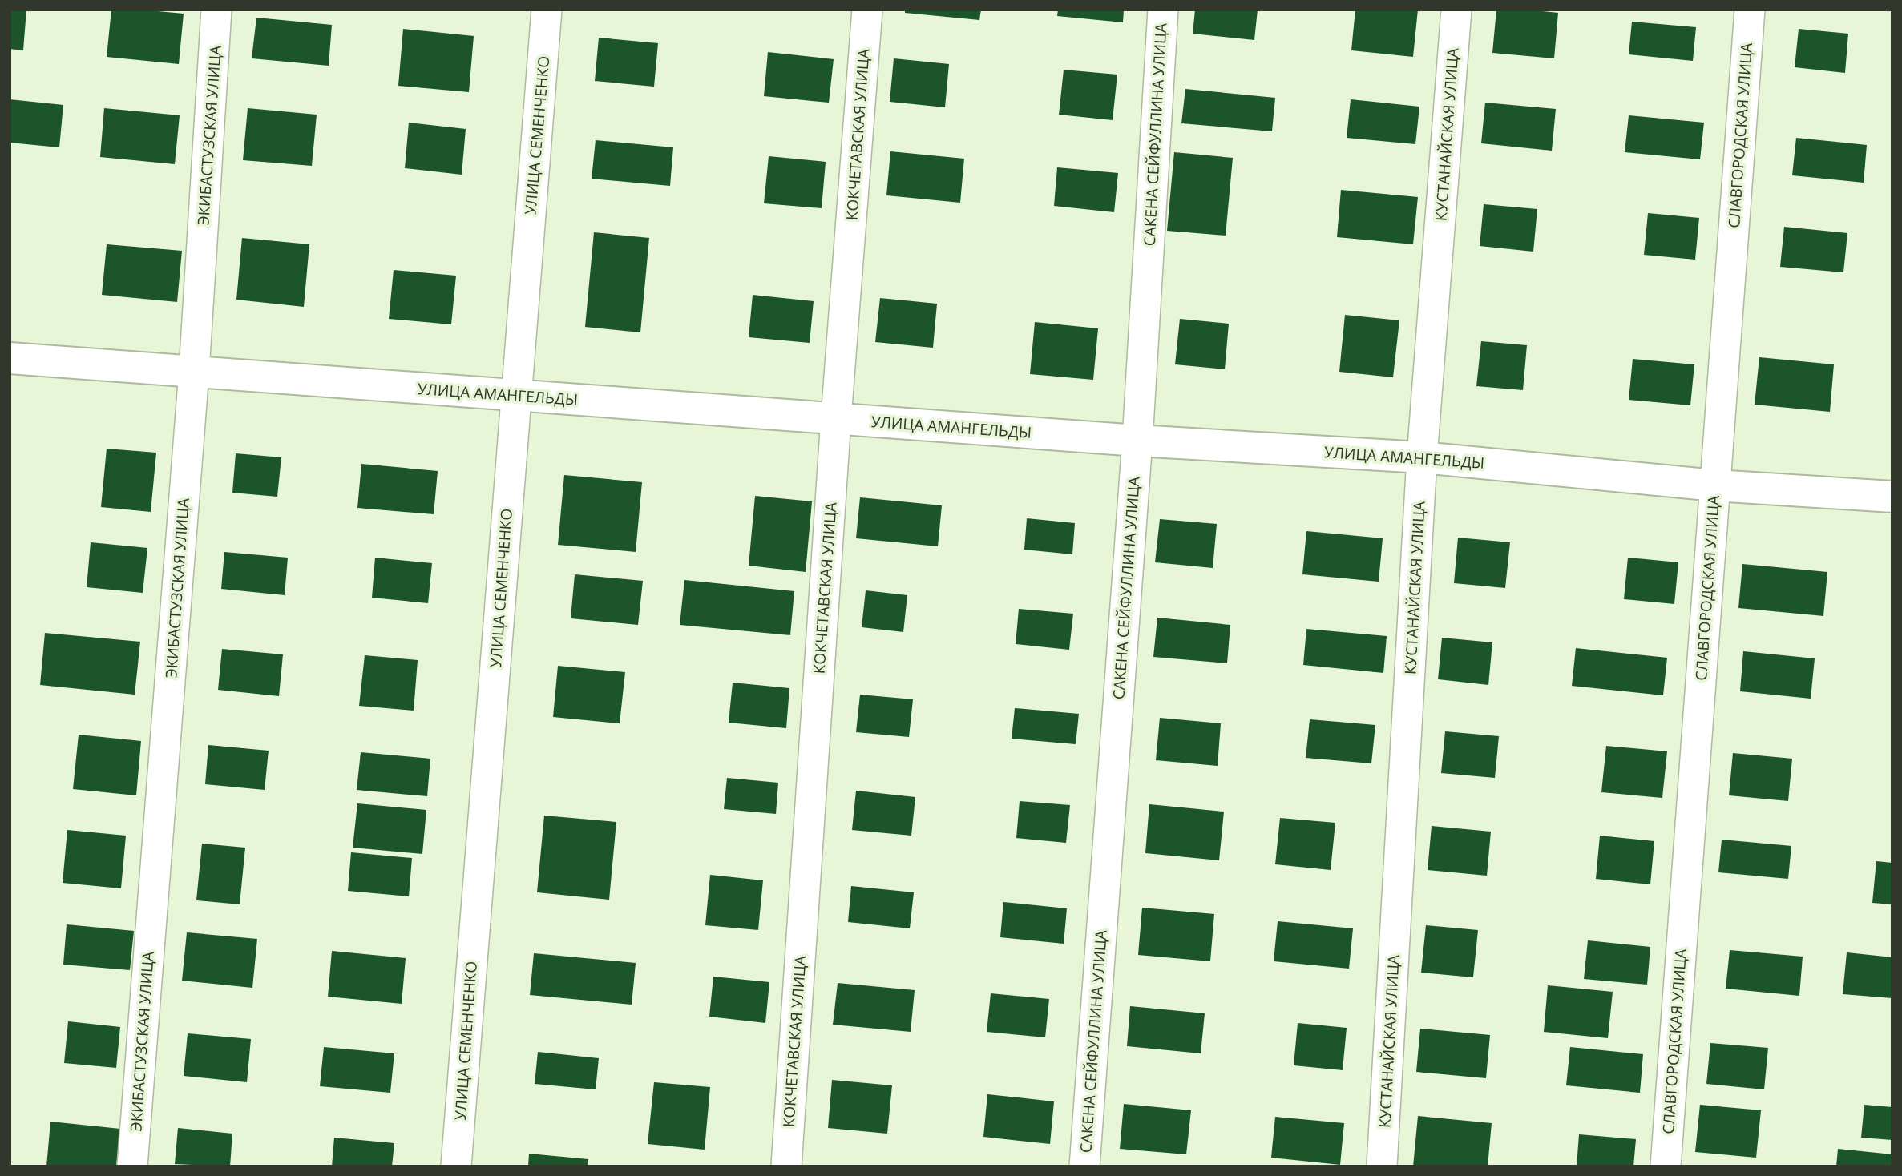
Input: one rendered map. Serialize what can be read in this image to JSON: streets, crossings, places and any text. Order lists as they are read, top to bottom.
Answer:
{
  "streets": {
    "main road": ["УЛИЦА АМАНГЕЛЬДЫ"],
    "street": [
      "КОКЧЕТАВСКАЯ УЛИЦА",
      "САКЕНА СЕЙФУЛЛИНА УЛИЦА",
      "КУСТАНАЙСКАЯ УЛИЦА",
      "ЭКИБАСТУЗСКАЯ УЛИЦА",
      "УЛИЦА СЕМЕНЧЕНКО",
      "СЛАВГОРОДСКАЯ УЛИЦА"
    ]
  },
  "crossings": [
    ["КОКЧЕТАВСКАЯ УЛИЦА", "УЛИЦА АМАНГЕЛЬДЫ"],
    ["САКЕНА СЕЙФУЛЛИНА УЛИЦА", "УЛИЦА АМАНГЕЛЬДЫ"],
    ["КУСТАНАЙСКАЯ УЛИЦА", "УЛИЦА АМАНГЕЛЬДЫ"],
    ["ЭКИБАСТУЗСКАЯ УЛИЦА", "УЛИЦА АМАНГЕЛЬДЫ"],
    ["УЛИЦА СЕМЕНЧЕНКО", "УЛИЦА АМАНГЕЛЬДЫ"],
    ["СЛАВГОРОДСКАЯ УЛИЦА", "УЛИЦА АМАНГЕЛЬДЫ"]
  ]
}
